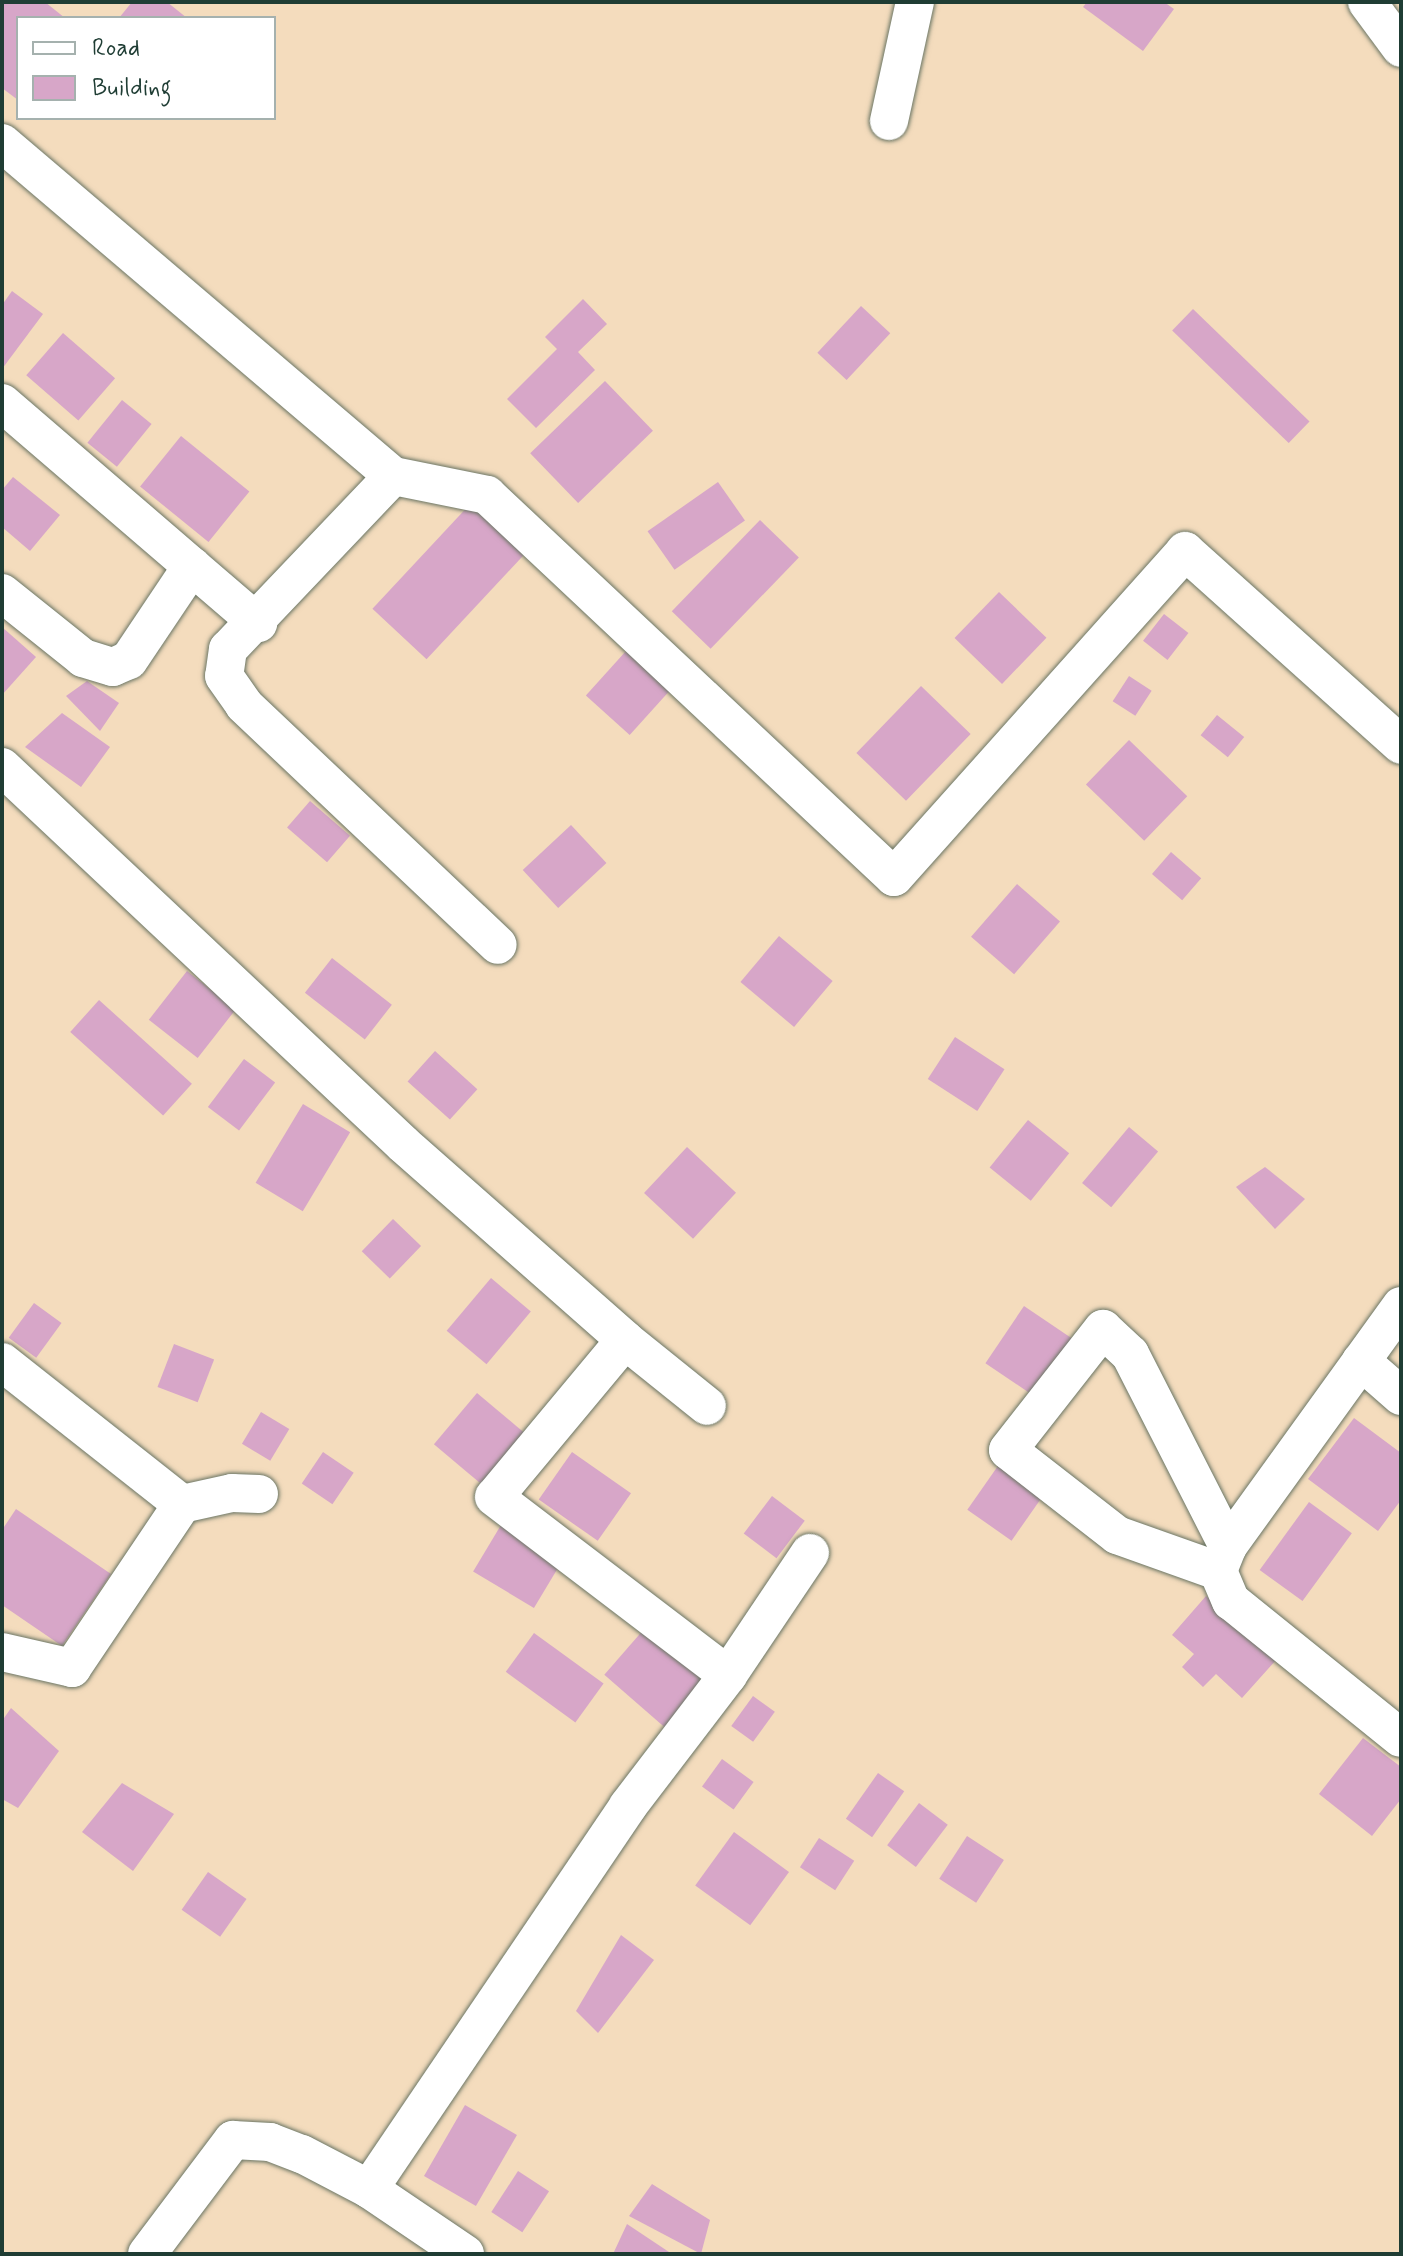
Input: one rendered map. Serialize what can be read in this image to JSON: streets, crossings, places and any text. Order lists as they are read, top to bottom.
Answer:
{
  "legend": ["Road", "Building"]
}
